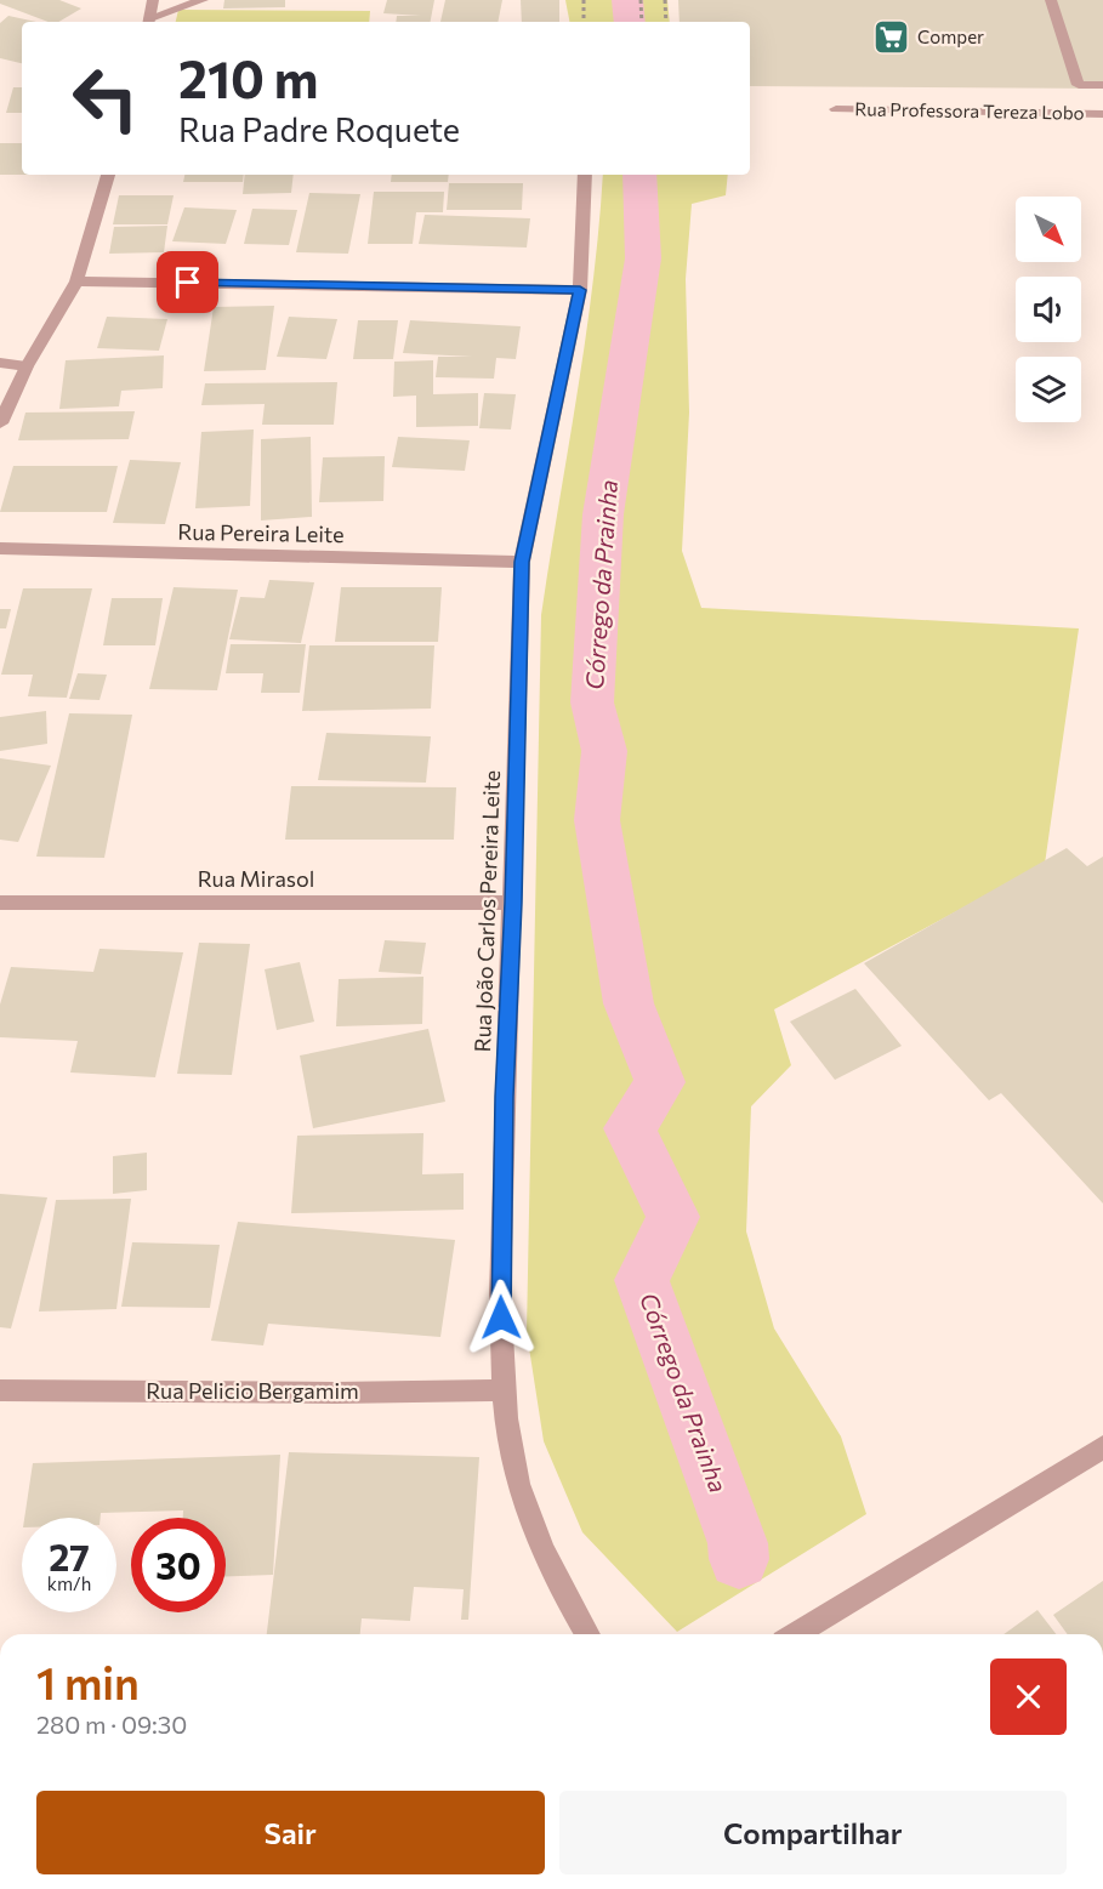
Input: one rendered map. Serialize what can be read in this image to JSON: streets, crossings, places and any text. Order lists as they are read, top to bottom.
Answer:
{
  "streets": {
    "street": [
      "Rua Professora Tereza Lobo",
      "Rua Pereira Leite",
      "Rua Mirasol",
      "Rua João Carlos Pereira Leite",
      "Rua Pelicio Bergamim"
    ]
  },
  "crossings": [
    ["Rua Pereira Leite", "Rua João Carlos Pereira Leite"],
    ["Rua Mirasol", "Rua João Carlos Pereira Leite"],
    ["Rua João Carlos Pereira Leite", "Rua Pelicio Bergamim"]
  ],
  "water": ["Córrego da Prainha"],
  "places": {
    "supermarket": ["Comper"]
  },
  "north": "bottom right",
  "page": {
    "turn": ["210 m", "Rua Padre Roquete"],
    "speed": "27 km/h",
    "limit": "30",
    "heading": ["1 min", "280 m · 09:30"],
    "buttons": ["Sair", "Compartilhar"]
  }
}
